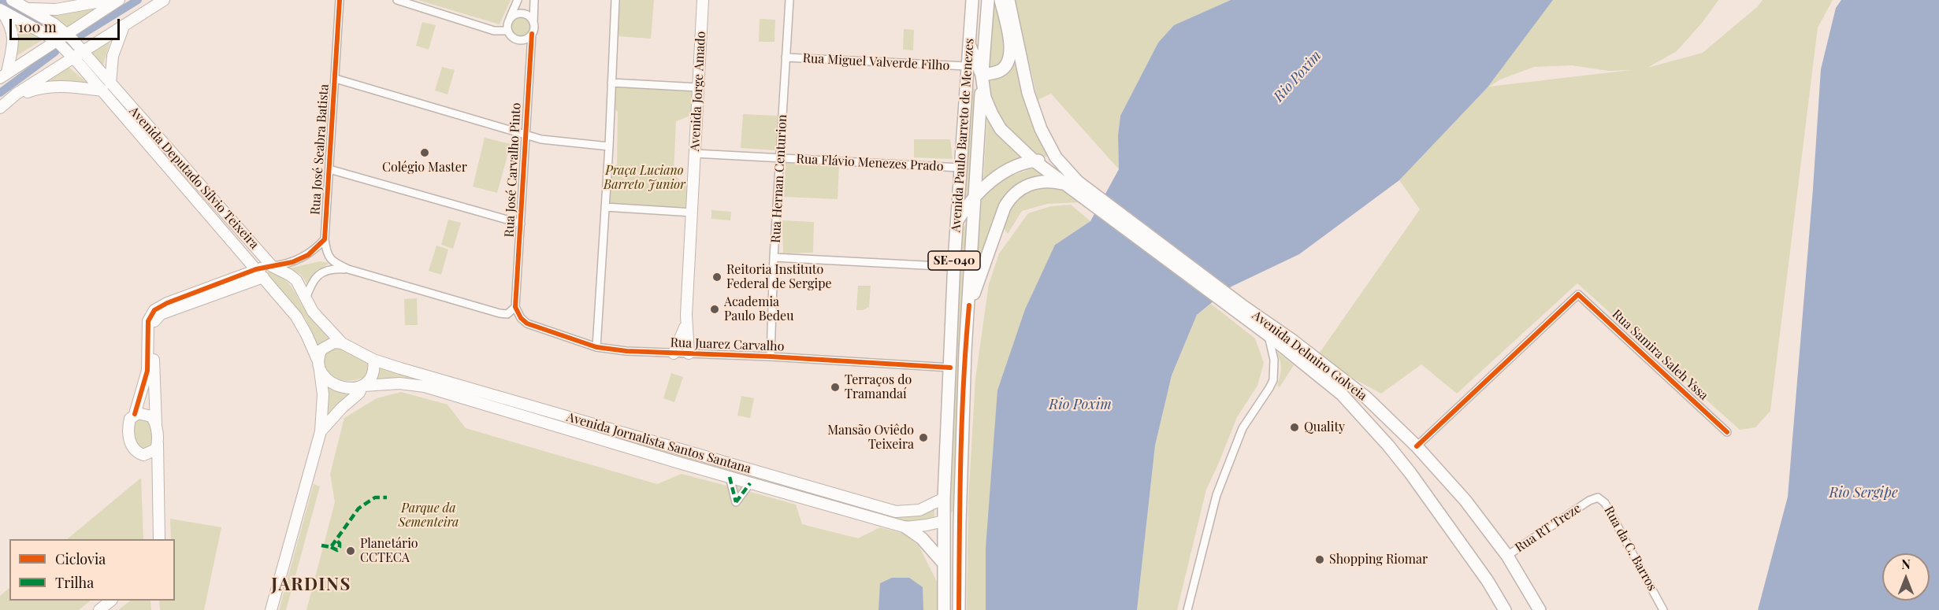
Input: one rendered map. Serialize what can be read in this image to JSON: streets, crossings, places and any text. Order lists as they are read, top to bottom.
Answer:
{
  "streets": {
    "main road": [
      "Avenida Jorge Amado",
      "Avenida Paulo Barreto de Menezes",
      "Avenida Deputado Sílvio Teixeira",
      "SE-040",
      "Avenida Delmiro Golveia",
      "Avenida Jornalista Santos Santana"
    ],
    "street": [
      "Rua Miguel Valverde Filho",
      "Rua José Seabra Batista",
      "Rua Flávio Menezes Prado",
      "Rua José Carvalho Pinto",
      "Rua Hernan Centurion",
      "Rua Juarez Carvalho",
      "Rua Samira Saleh Yssa",
      "Rua RT Treze",
      "Rua da C. Barros"
    ]
  },
  "crossings": [
    ["Rua Miguel Valverde Filho", "Avenida Paulo Barreto de Menezes"],
    ["Rua Miguel Valverde Filho", "Rua Hernan Centurion"],
    ["Avenida Jorge Amado", "Rua Flávio Menezes Prado"],
    ["Avenida Jorge Amado", "Rua Juarez Carvalho"],
    ["Avenida Paulo Barreto de Menezes", "Rua Flávio Menezes Prado"],
    ["Avenida Paulo Barreto de Menezes", "Rua Juarez Carvalho"],
    ["Avenida Paulo Barreto de Menezes", "Avenida Jornalista Santos Santana"],
    ["Rua Flávio Menezes Prado", "Rua Hernan Centurion"],
    ["Rua José Carvalho Pinto", "Rua Juarez Carvalho"],
    ["Avenida Deputado Sílvio Teixeira", "Avenida Jornalista Santos Santana"],
    ["Rua Hernan Centurion", "Rua Juarez Carvalho"],
    ["Rua Samira Saleh Yssa", "Avenida Delmiro Golveia"],
    ["Avenida Delmiro Golveia", "Rua RT Treze"],
    ["Rua RT Treze", "Rua da C. Barros"]
  ],
  "districts": ["JARDINS"],
  "water": ["Rio Poxim", "Rio Sergipe"],
  "parks": ["Praça Luciano Barreto Junior", "Parque da Sementeira"],
  "places": [
    "Colégio Master",
    "Reitoria Instituto Federal de Sergipe",
    "Academia Paulo Bedeu",
    "Terraços do Tramandaí",
    "Quality",
    "Mansão Oviêdo Teixeira",
    "Planetário CCTECA",
    "Shopping Riomar"
  ],
  "legend": ["Ciclovia", "Trilha"],
  "scale_bar": "100 m",
  "north": "top"
}
